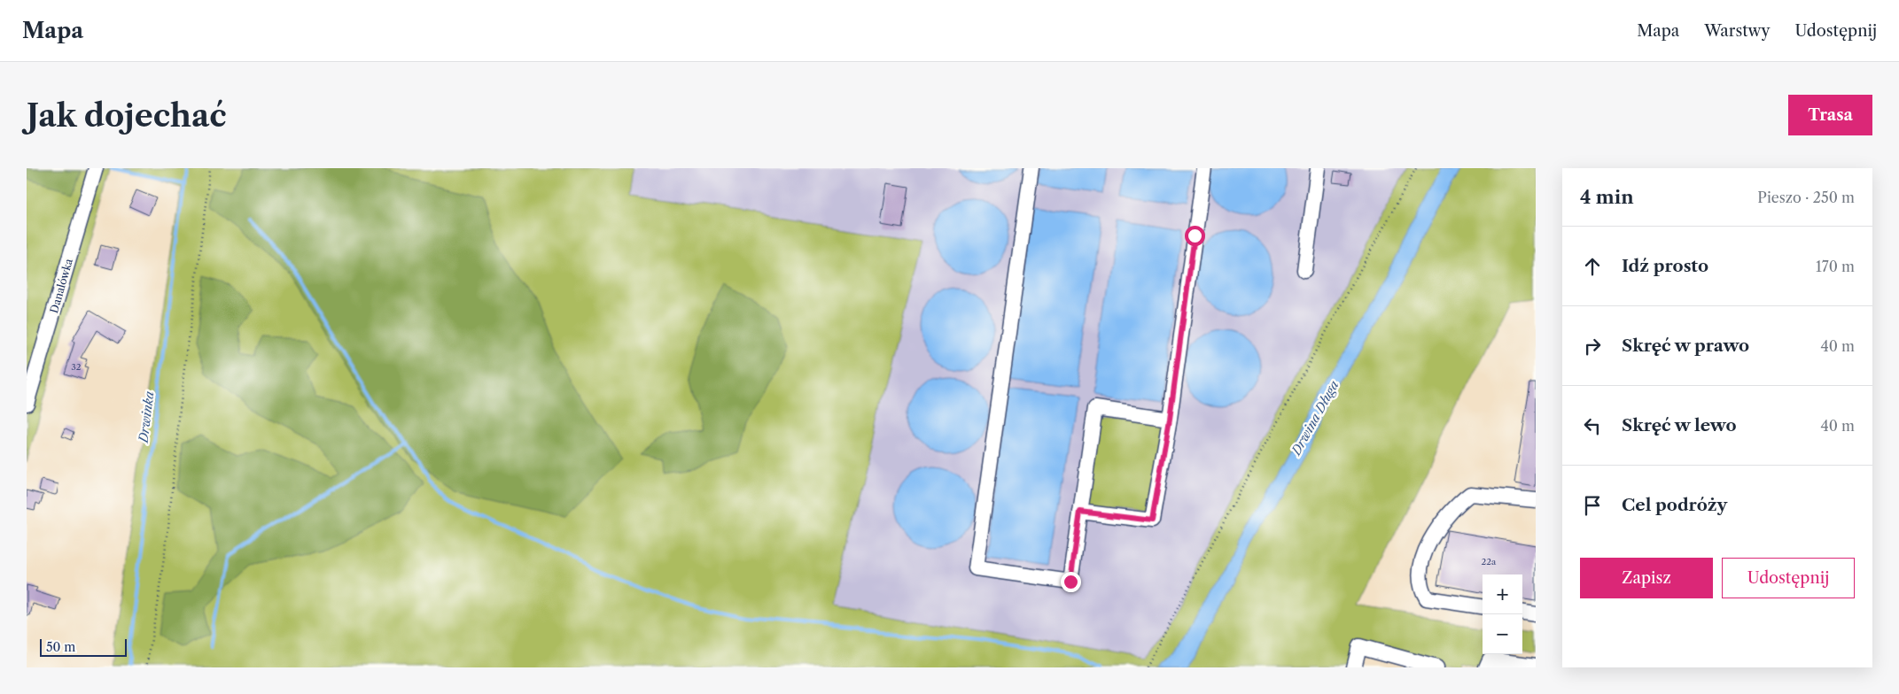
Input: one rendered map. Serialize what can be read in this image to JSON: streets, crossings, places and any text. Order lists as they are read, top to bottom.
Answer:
{
  "streets": {
    "street": ["Danalówka"]
  },
  "water": ["Drwinka", "Drwina Długa"],
  "house_numbers": ["32", "22a"],
  "scale_bar": "50 m",
  "page": {
    "header": "Mapa",
    "nav": ["Mapa", "Warstwy", "Udostępnij"],
    "buttons": [
      "Trasa",
      ["Zapisz", "Udostępnij"]
    ],
    "title": "Jak dojechać",
    "heading": ["4 min", "Pieszo · 250 m"],
    "list": [
      ["Idź prosto", "170 m"],
      ["Skręć w prawo", "40 m"],
      ["Skręć w lewo", "40 m"],
      "Cel podróży"
    ],
    "map_buttons": ["+", "−"],
    "scale": "50 m"
  }
}
